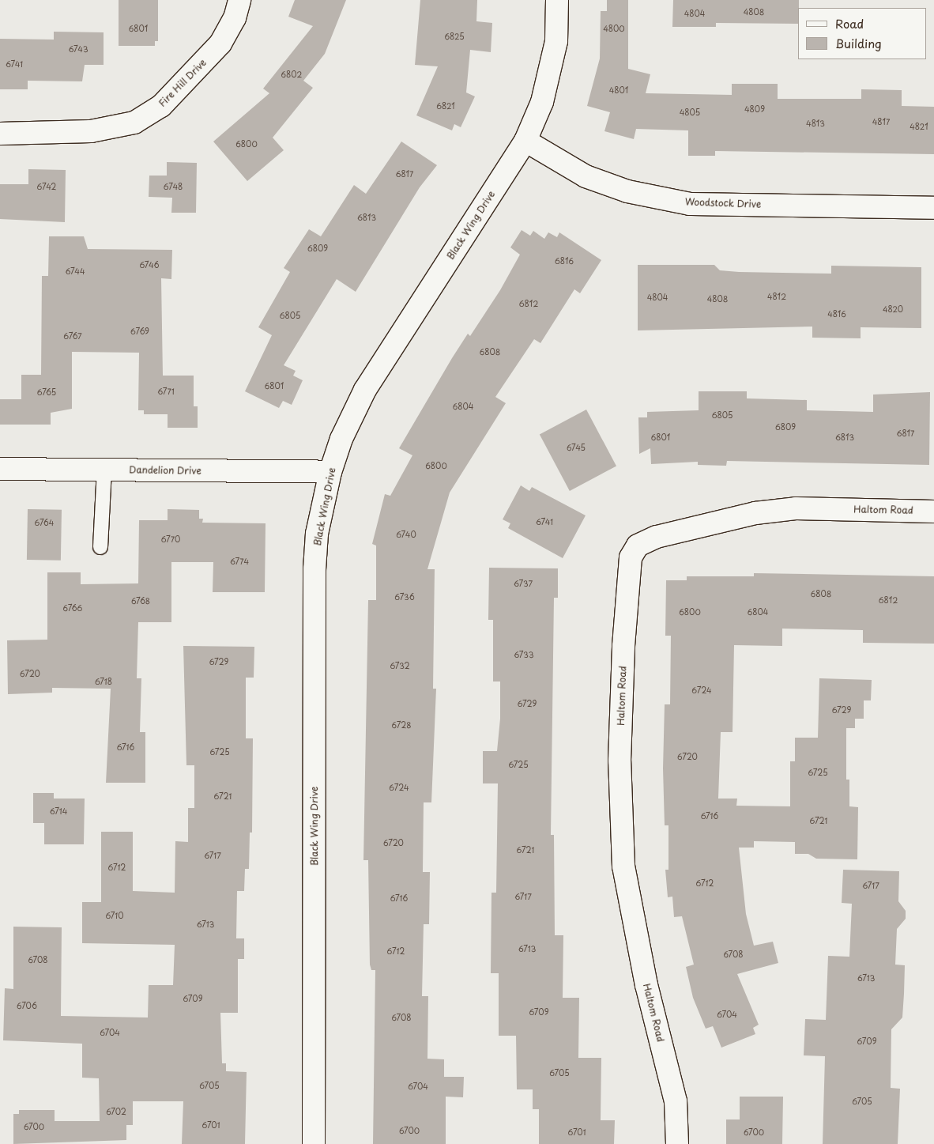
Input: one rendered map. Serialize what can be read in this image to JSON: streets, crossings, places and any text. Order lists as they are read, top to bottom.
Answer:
{
  "streets": {
    "street": [
      "Fire Hill Drive",
      "Woodstock Drive",
      "Black Wing Drive",
      "Dandelion Drive",
      "Haltom Road"
    ]
  },
  "crossings": [
    ["Woodstock Drive", "Black Wing Drive"],
    ["Black Wing Drive", "Dandelion Drive"]
  ],
  "house_numbers": [
    "4808",
    "4804",
    "6801",
    "4800",
    "6825",
    "6743",
    "6741",
    "6802",
    "4801",
    "6821",
    "4809",
    "4805",
    "4817",
    "4813",
    "4821",
    "6800",
    "6817",
    "6742",
    "6748",
    "6813",
    "6809",
    "6816",
    "6746",
    "6744",
    "4812",
    "4804",
    "4808",
    "6812",
    "4820",
    "4816",
    "6805",
    "6769",
    "6767",
    "6808",
    "6801",
    "6771",
    "6765",
    "6804",
    "6805",
    "6809",
    "6817",
    "6801",
    "6813",
    "6745",
    "6800",
    "6741",
    "6764",
    "6740",
    "6770",
    "6774",
    "6737",
    "6808",
    "6736",
    "6812",
    "6768",
    "6766",
    "6800",
    "6804",
    "6733",
    "6729",
    "6732",
    "6720",
    "6718",
    "6724",
    "6729",
    "6729",
    "6728",
    "6716",
    "6725",
    "6720",
    "6725",
    "6725",
    "6724",
    "6721",
    "6714",
    "6716",
    "6721",
    "6720",
    "6721",
    "6717",
    "6712",
    "6712",
    "6717",
    "6717",
    "6716",
    "6710",
    "6713",
    "6713",
    "6712",
    "6708",
    "6708",
    "6713",
    "6709",
    "6706",
    "6709",
    "6704",
    "6708",
    "6704",
    "6709",
    "6705",
    "6705",
    "6704",
    "6705",
    "6702",
    "6701",
    "6700",
    "6700",
    "6701",
    "6700"
  ],
  "legend": ["Road", "Building"]
}
